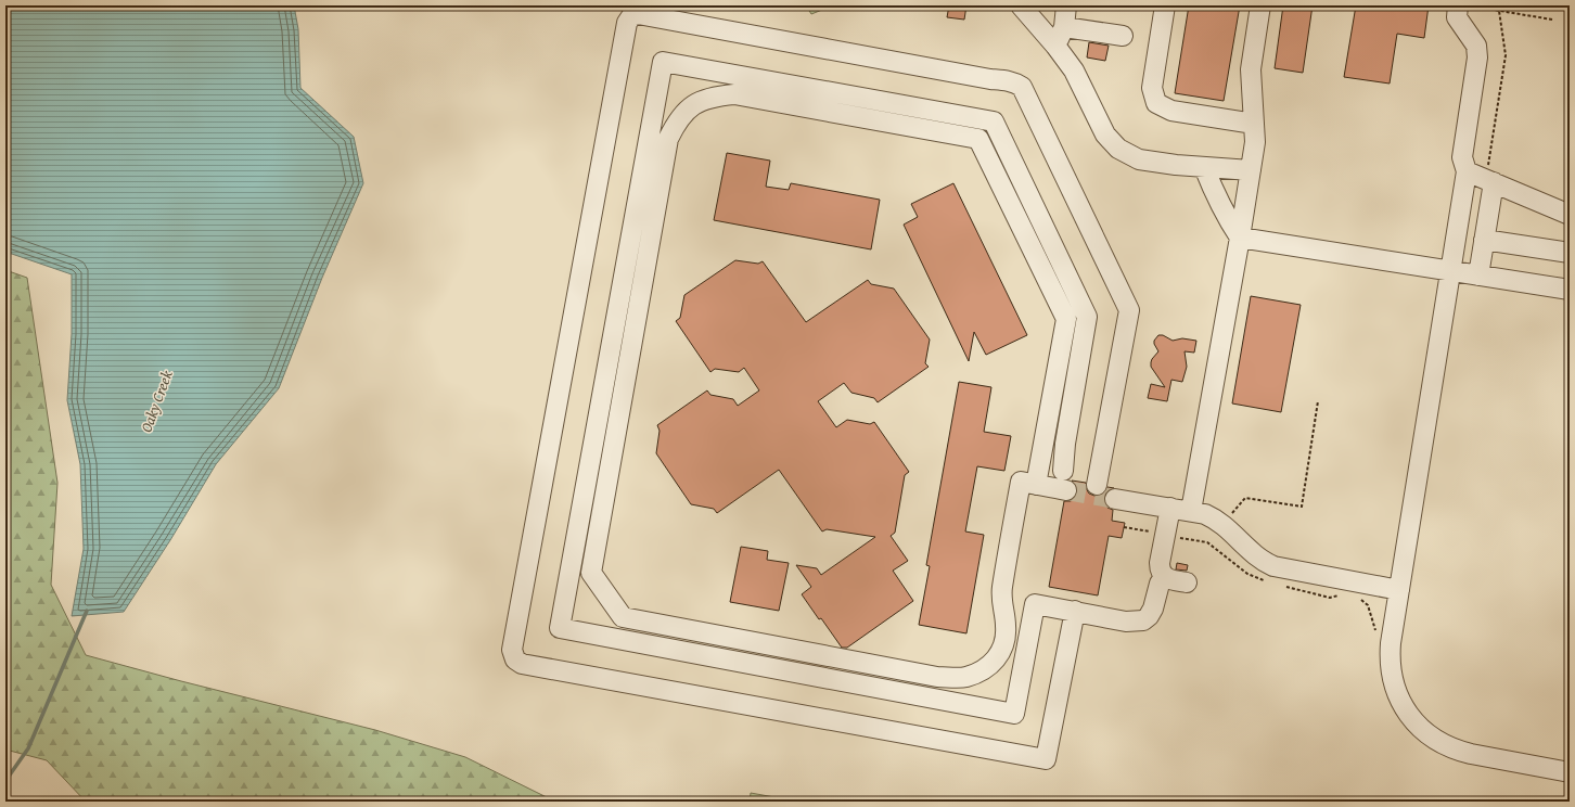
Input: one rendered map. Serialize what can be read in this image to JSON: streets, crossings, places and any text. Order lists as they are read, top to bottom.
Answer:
{
  "water": ["Oaky Creek"]
}
